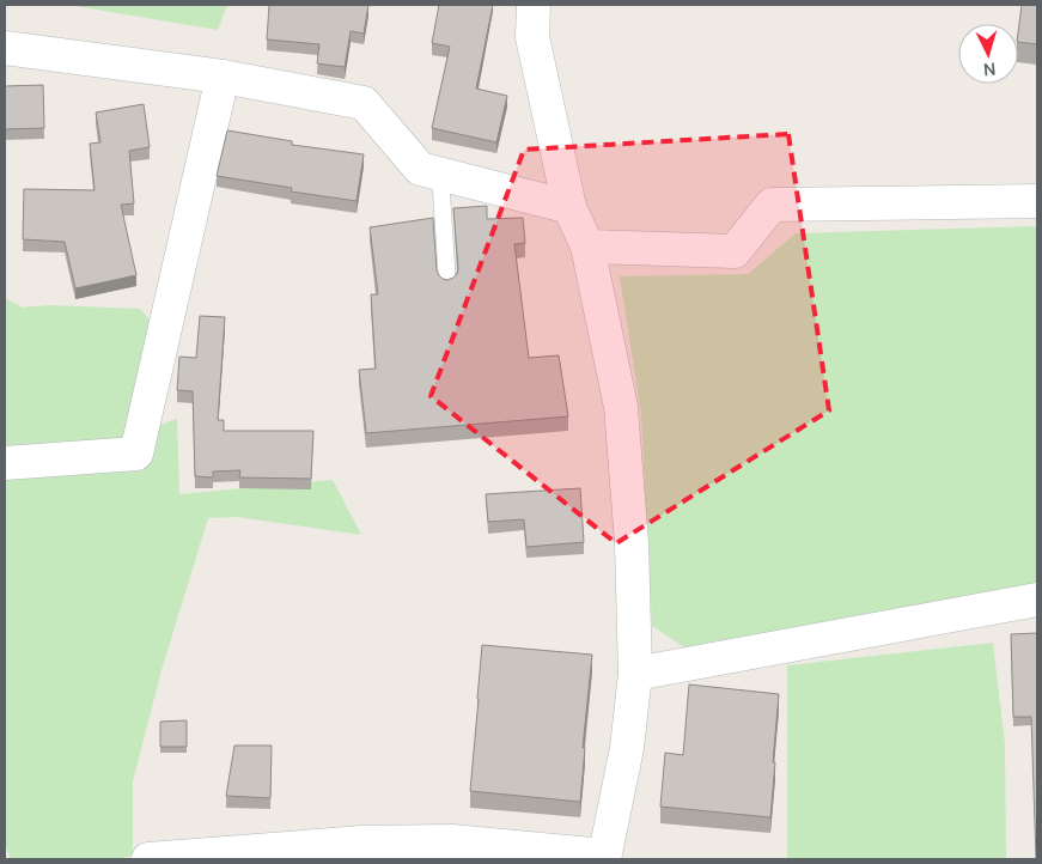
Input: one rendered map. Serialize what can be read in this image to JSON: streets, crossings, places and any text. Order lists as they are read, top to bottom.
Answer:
{
  "north": "bottom"
}
